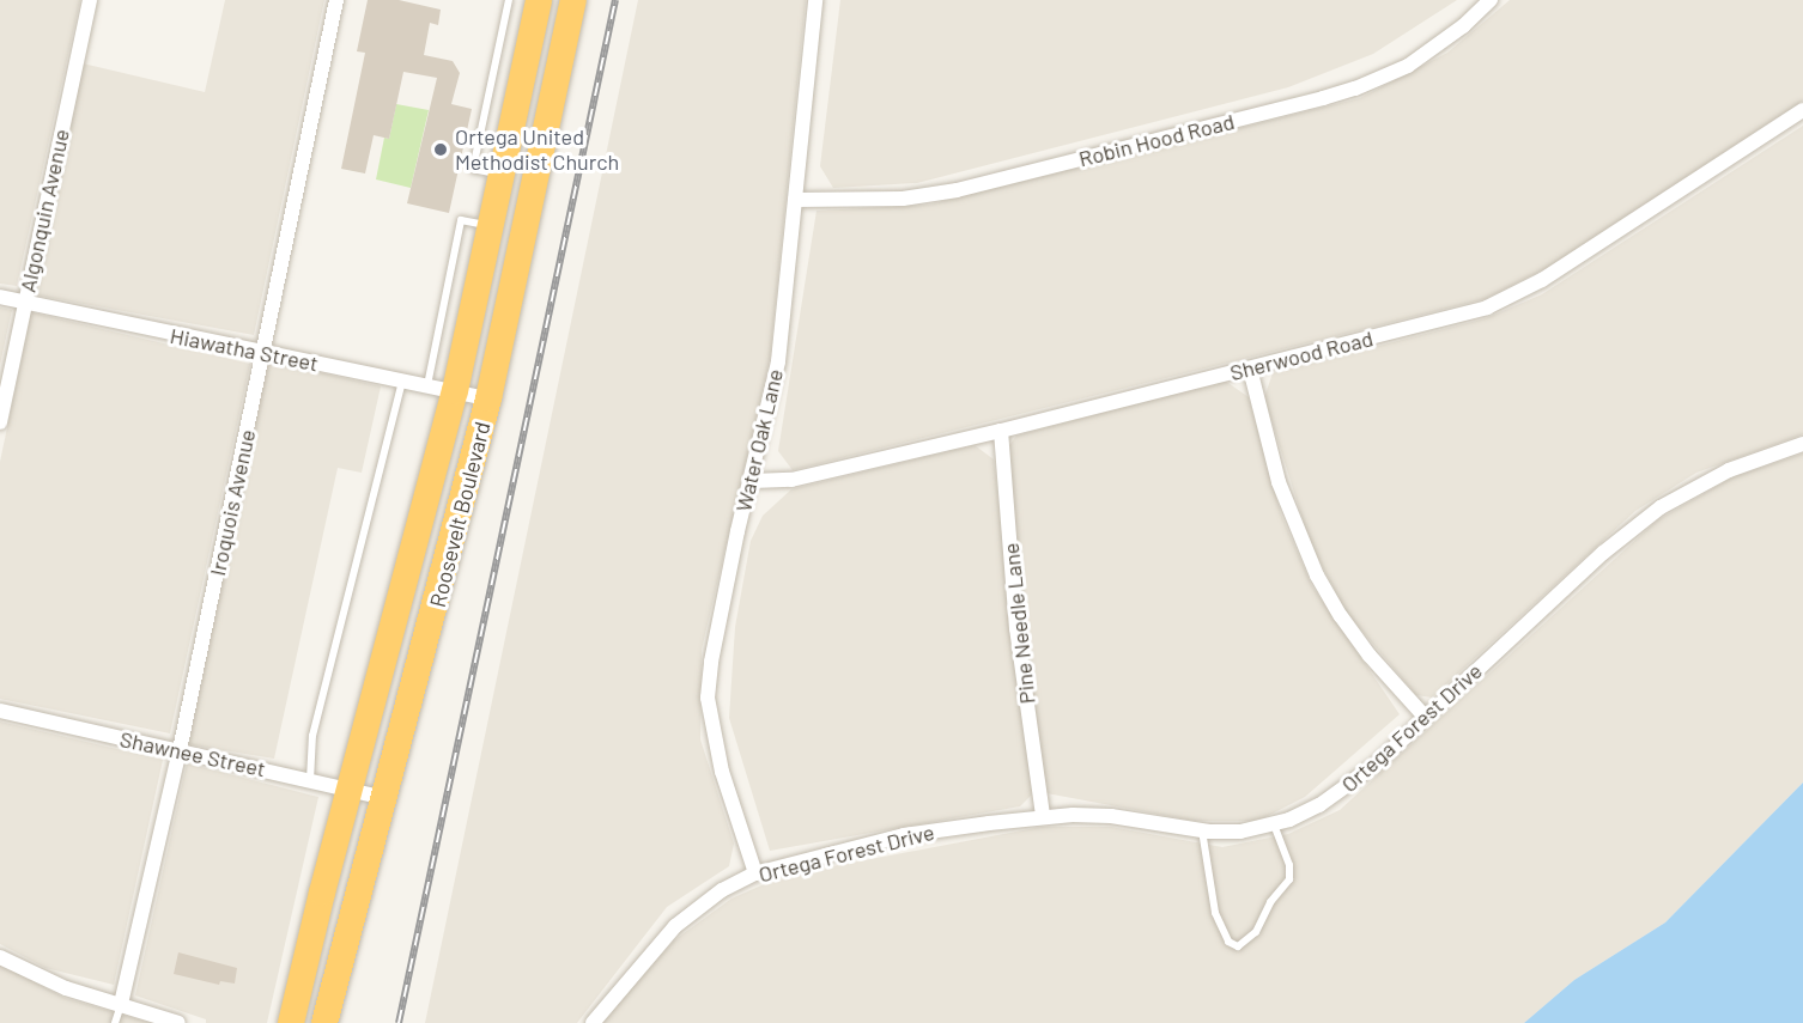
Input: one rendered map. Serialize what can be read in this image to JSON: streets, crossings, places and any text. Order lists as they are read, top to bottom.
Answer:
{
  "streets": {
    "highway": ["Roosevelt Boulevard"],
    "street": [
      "Robin Hood Road",
      "Algonquin Avenue",
      "Hiawatha Street",
      "Sherwood Road",
      "Water Oak Lane",
      "Iroquois Avenue",
      "Pine Needle Lane",
      "Ortega Forest Drive",
      "Shawnee Street"
    ]
  },
  "crossings": [
    ["Robin Hood Road", "Water Oak Lane"],
    ["Algonquin Avenue", "Hiawatha Street"],
    ["Hiawatha Street", "Iroquois Avenue"],
    ["Hiawatha Street", "Roosevelt Boulevard"],
    ["Sherwood Road", "Water Oak Lane"],
    ["Sherwood Road", "Pine Needle Lane"],
    ["Water Oak Lane", "Ortega Forest Drive"],
    ["Iroquois Avenue", "Shawnee Street"],
    ["Roosevelt Boulevard", "Shawnee Street"],
    ["Pine Needle Lane", "Ortega Forest Drive"]
  ],
  "places": ["Ortega United Methodist Church"]
}
